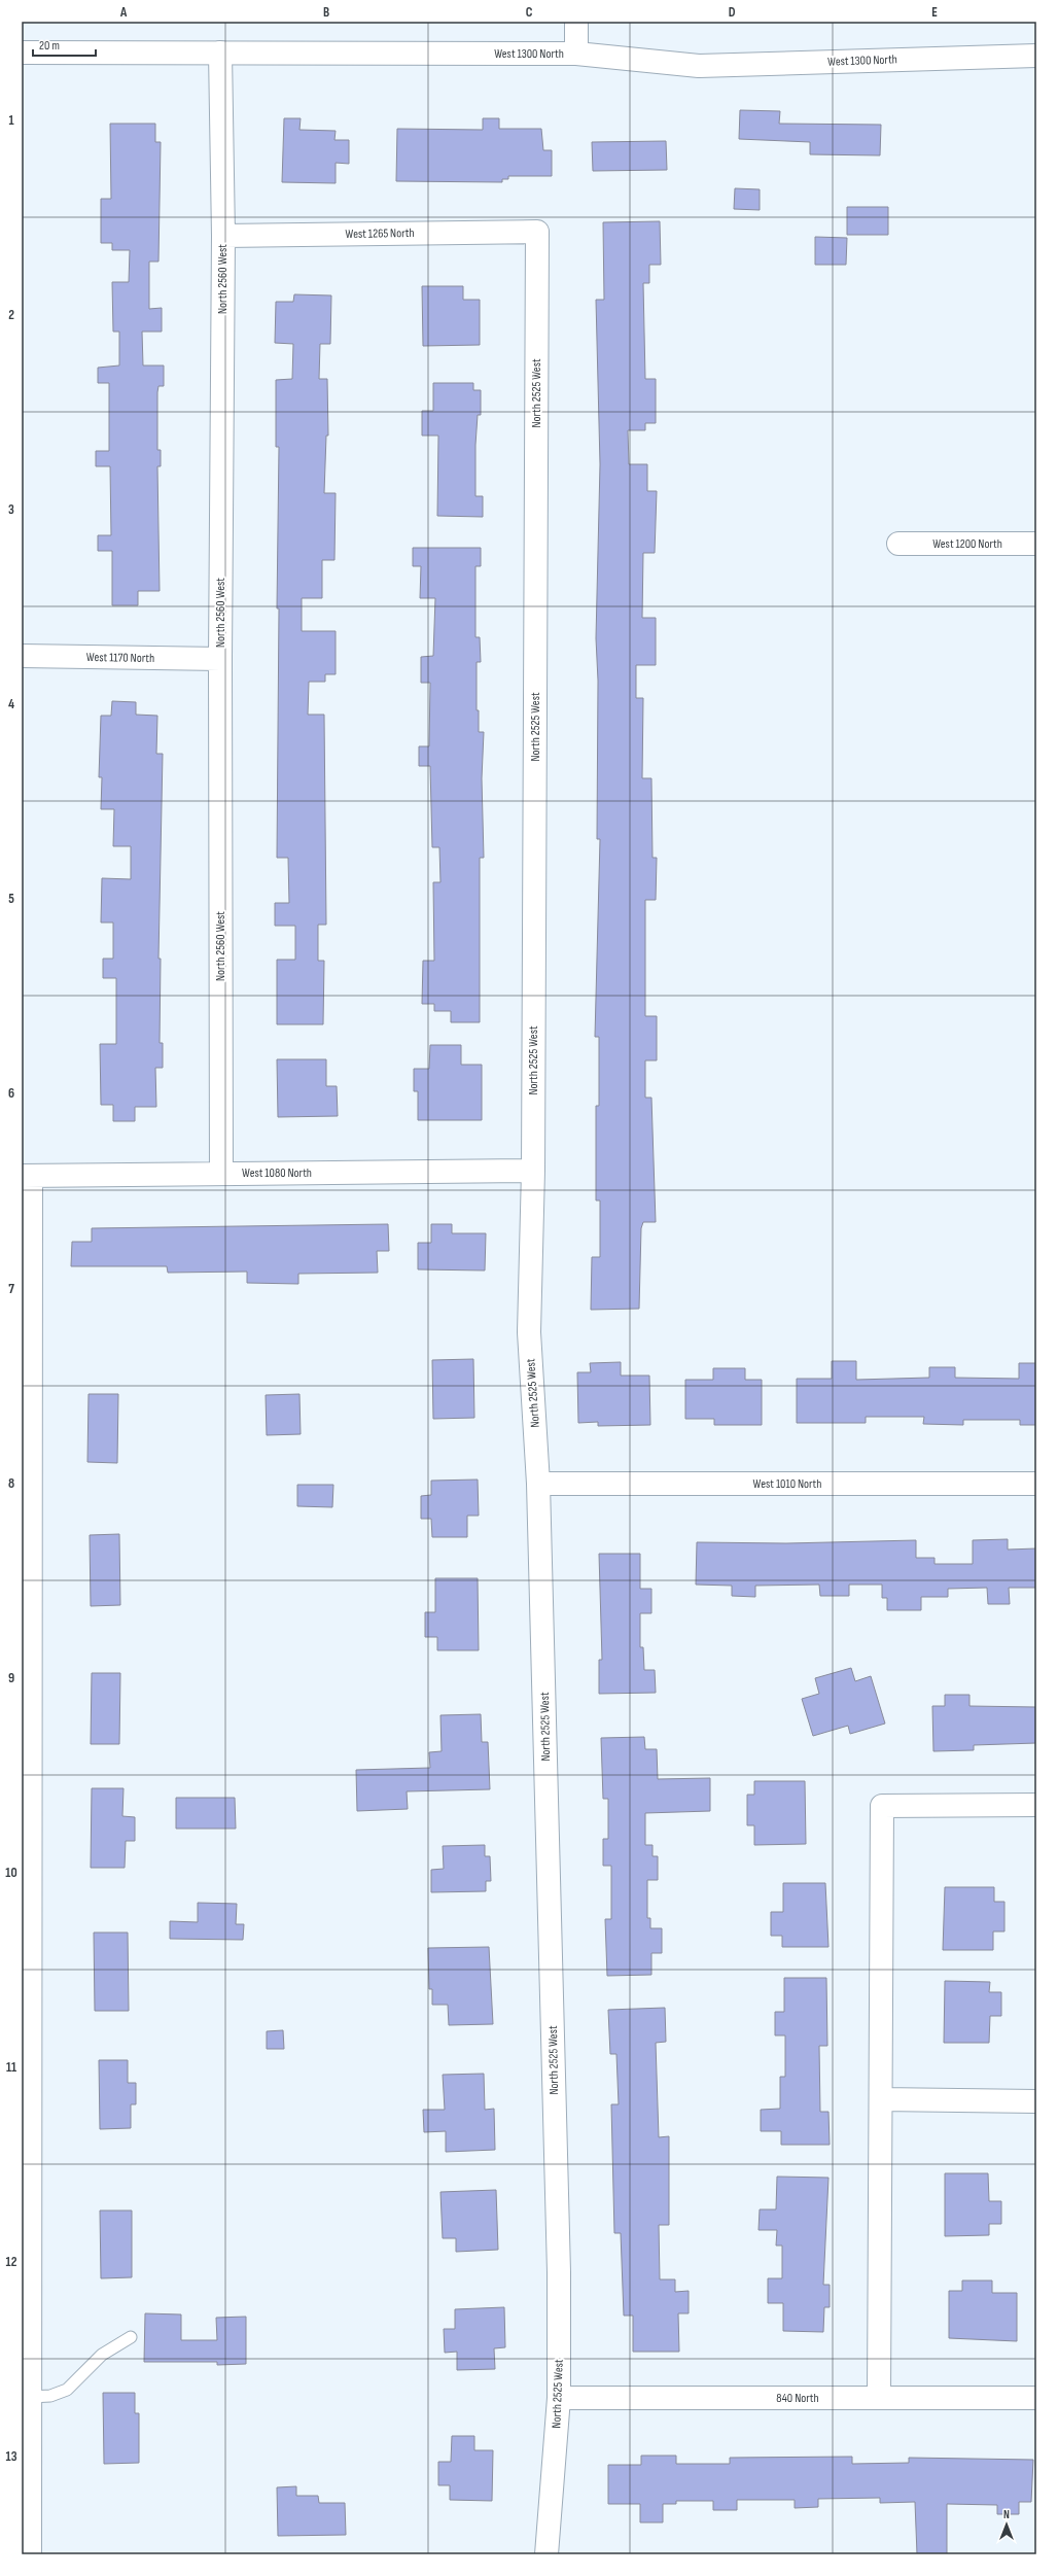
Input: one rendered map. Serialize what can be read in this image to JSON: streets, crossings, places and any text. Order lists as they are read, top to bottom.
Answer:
{
  "streets": {
    "street": [
      "West 1300 North",
      "West 1265 North",
      "North 2560 West",
      "North 2525 West",
      "West 1200 North",
      "West 1170 North",
      "West 1080 North",
      "West 1010 North",
      "840 North"
    ]
  },
  "crossings": [
    ["West 1300 North", "North 2560 West"],
    ["West 1265 North", "North 2560 West"],
    ["West 1265 North", "North 2525 West"],
    ["North 2560 West", "West 1170 North"],
    ["North 2560 West", "West 1080 North"],
    ["North 2525 West", "West 1080 North"],
    ["North 2525 West", "West 1010 North"],
    ["North 2525 West", "840 North"]
  ],
  "scale_bar": "20 m",
  "north": "top",
  "grid": {
    "columns": [
      "A",
      "B",
      "C",
      "D",
      "E"
    ],
    "rows": [
      "1",
      "2",
      "3",
      "4",
      "5",
      "6",
      "7",
      "8",
      "9",
      "10",
      "11",
      "12",
      "13"
    ]
  }
}
